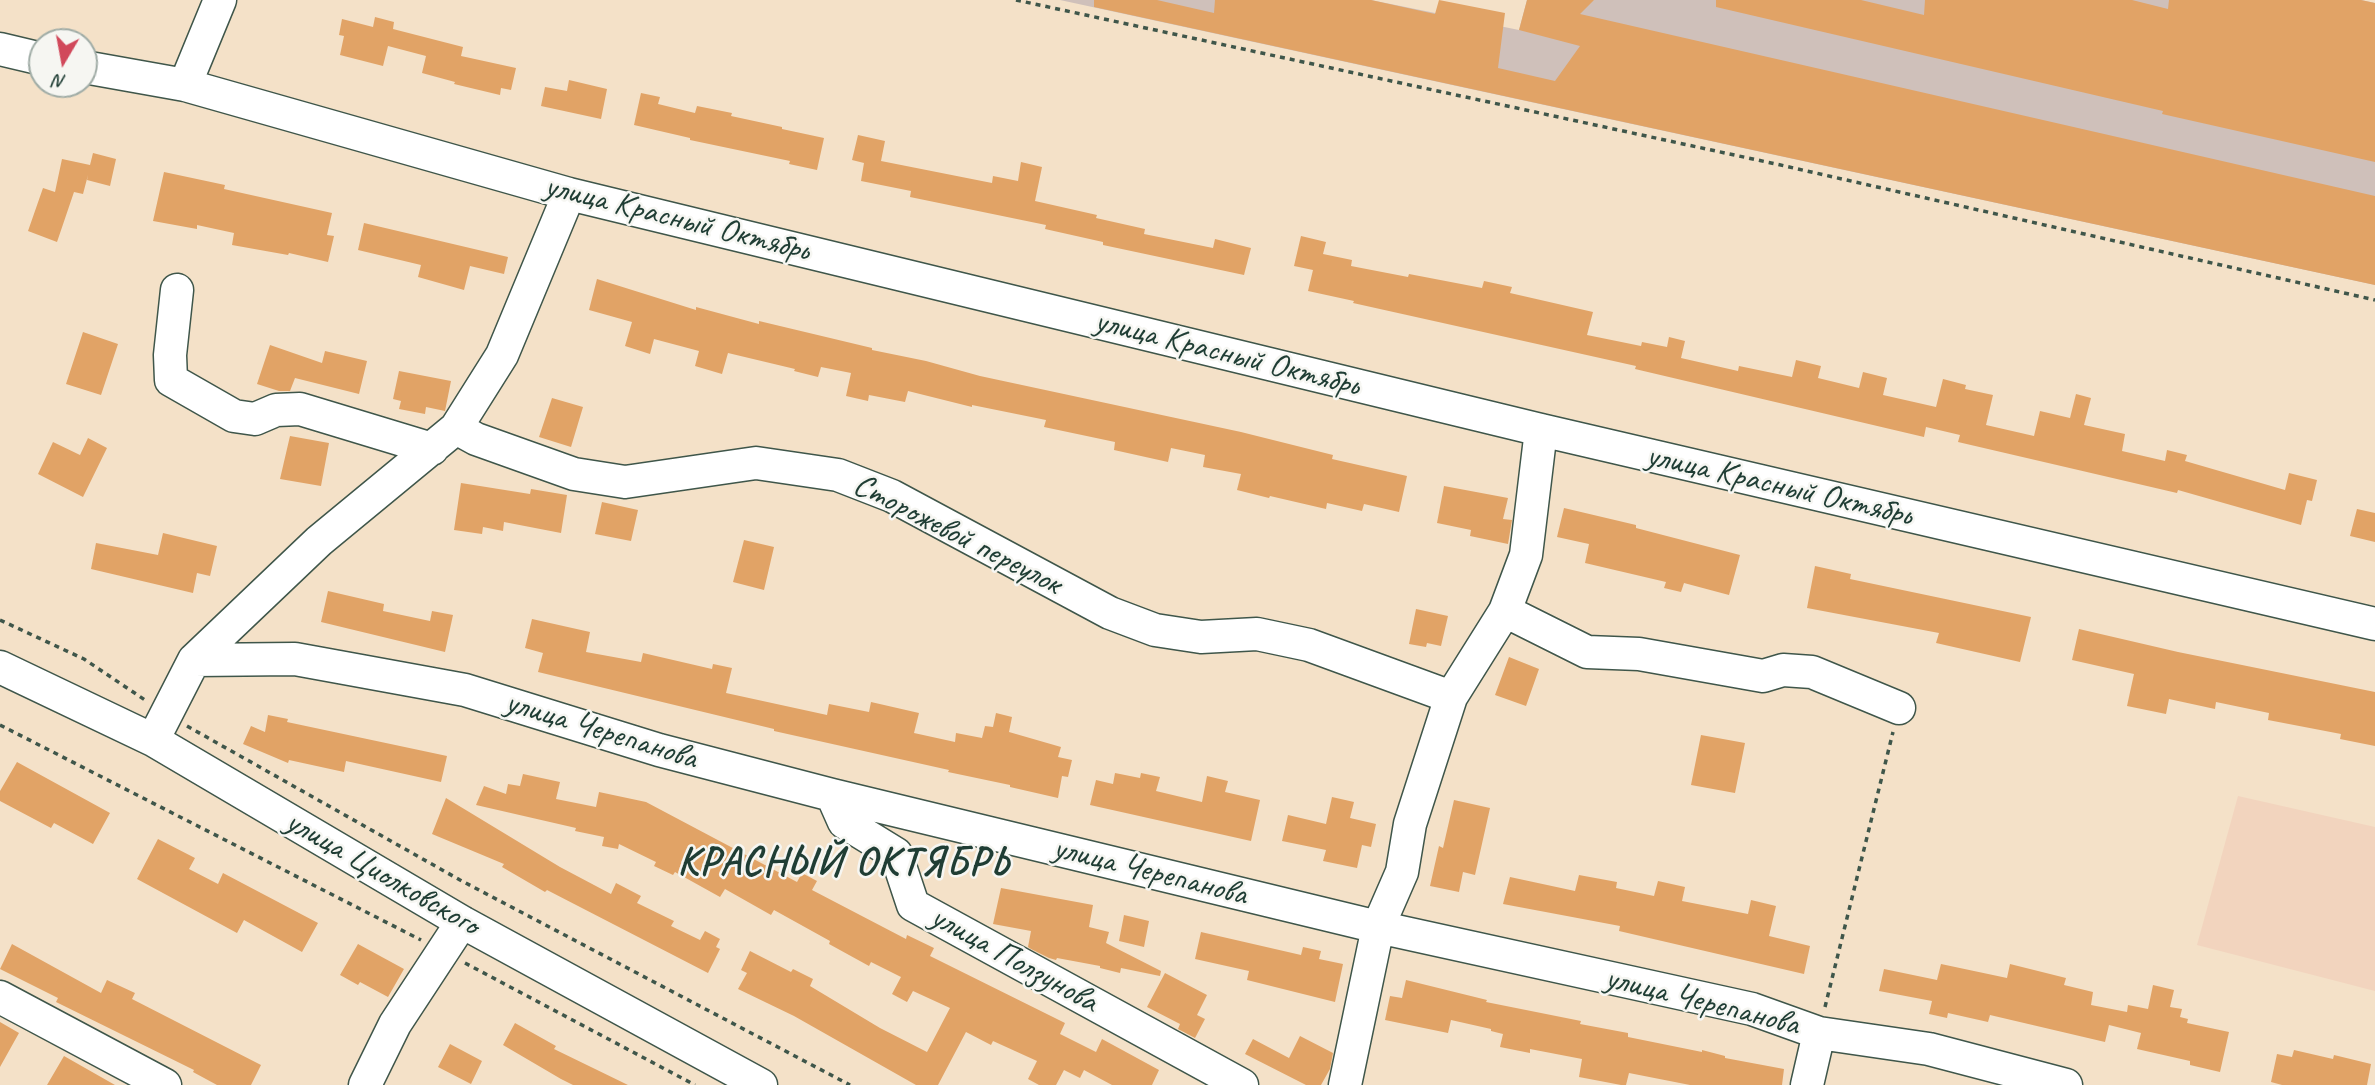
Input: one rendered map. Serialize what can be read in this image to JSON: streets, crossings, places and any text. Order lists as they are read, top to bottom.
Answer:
{
  "streets": {
    "street": [
      "улица Красный Октябрь",
      "Сторожевой переулок",
      "улица Черепанова",
      "улица Циолковского",
      "улица Ползунова"
    ]
  },
  "crossings": [
    ["улица Черепанова", "улица Ползунова"]
  ],
  "districts": ["КРАСНЫЙ ОКТЯБРЬ"],
  "north": "bottom"
}
